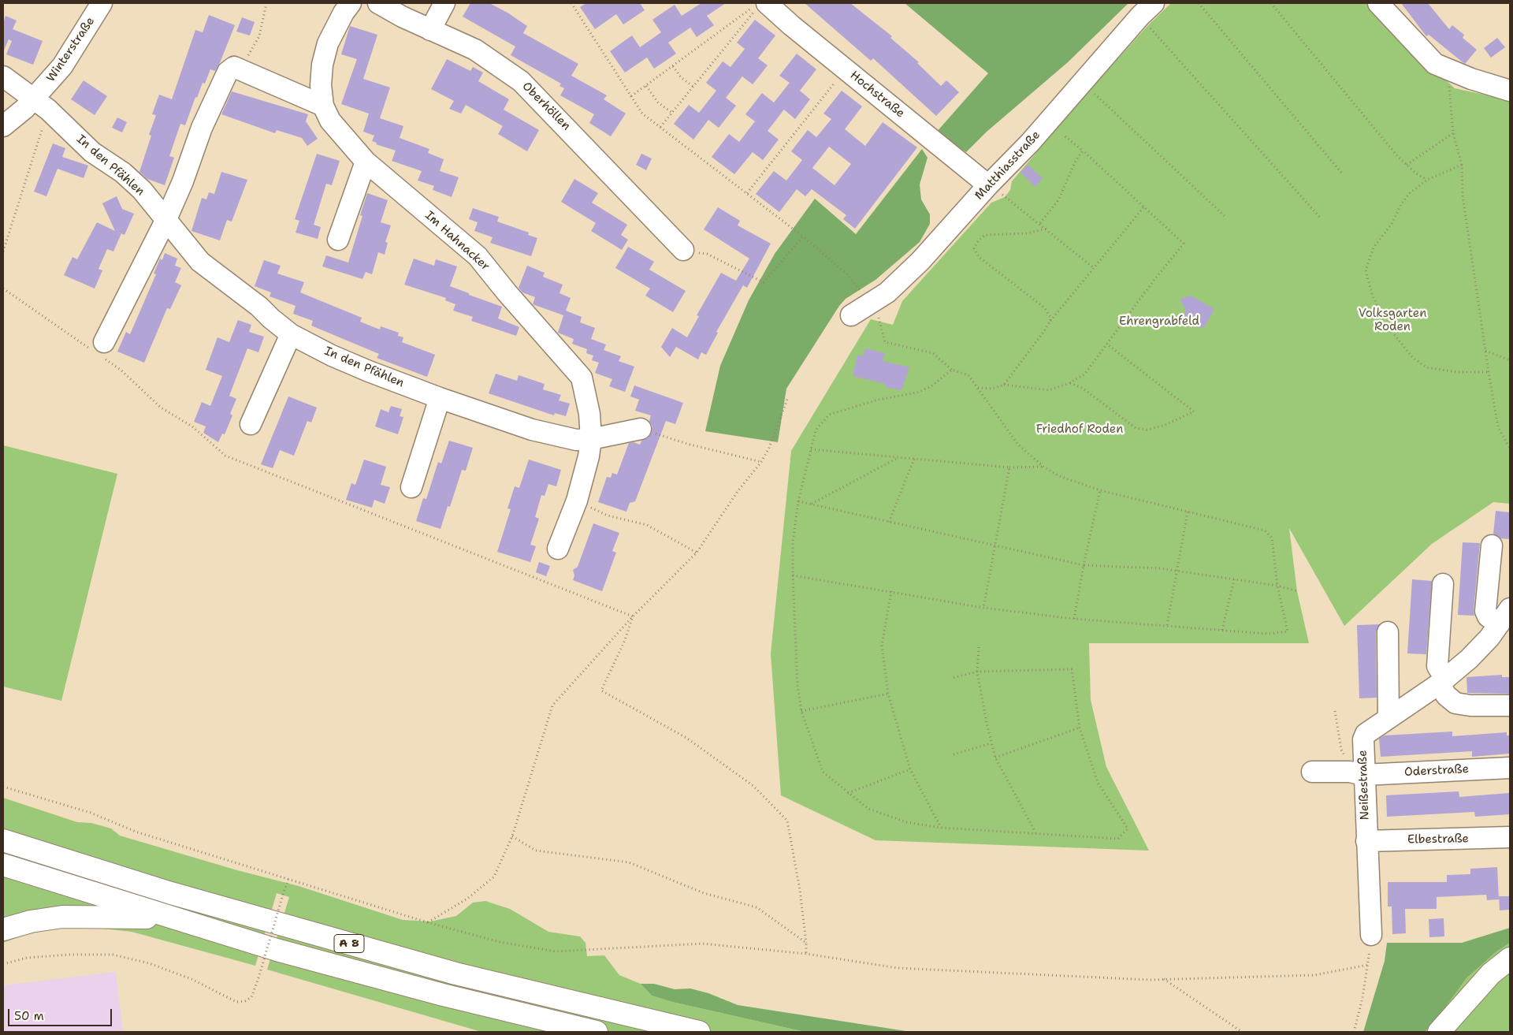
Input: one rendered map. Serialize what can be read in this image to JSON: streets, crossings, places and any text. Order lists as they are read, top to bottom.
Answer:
{
  "streets": {
    "highway": ["A 8"],
    "street": [
      "Winterstraße",
      "Hochstraße",
      "Oberhöllen",
      "In den Pfählen",
      "Matthiasstraße",
      "Im Hahnacker",
      "Oderstraße",
      "Neißestraße",
      "Elbestraße"
    ]
  },
  "crossings": [
    ["Winterstraße", "In den Pfählen"],
    ["Hochstraße", "Matthiasstraße"],
    ["In den Pfählen", "Im Hahnacker"],
    ["Oderstraße", "Neißestraße"],
    ["Neißestraße", "Elbestraße"]
  ],
  "parks": ["Volksgarten Roden", "Ehrengrabfeld", "Friedhof Roden"],
  "scale_bar": "50 m"
}
